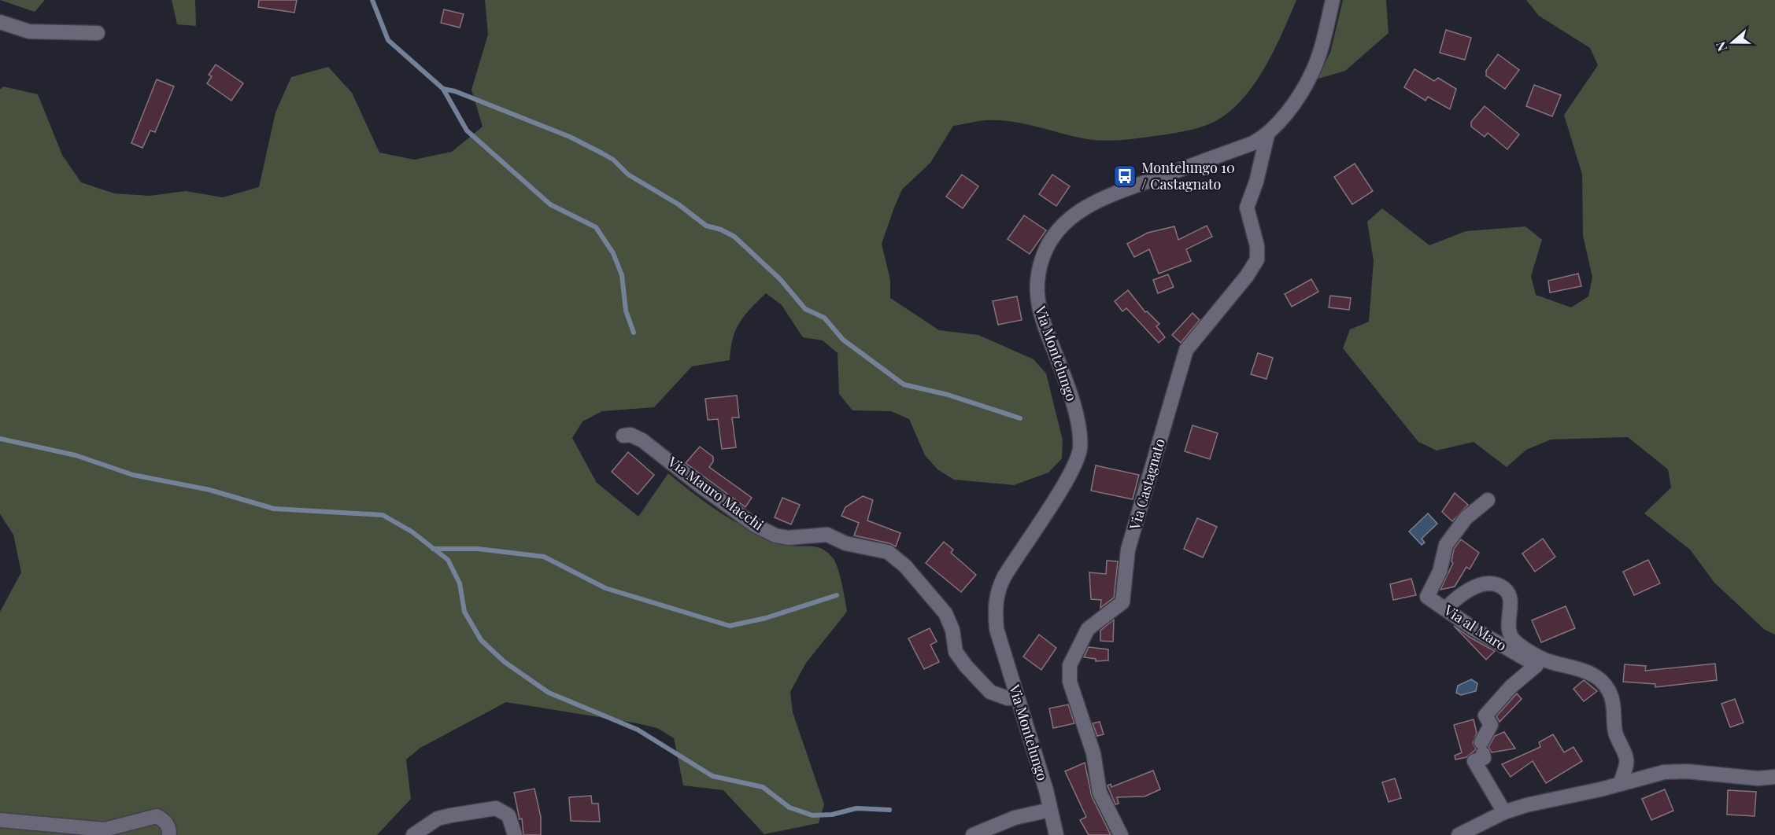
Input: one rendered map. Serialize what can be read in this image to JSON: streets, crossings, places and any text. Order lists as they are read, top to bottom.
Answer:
{
  "streets": {
    "street": [
      "Via Montelungo",
      "Via Castagnato",
      "Via Mauro Macchi",
      "Via al Maro"
    ]
  },
  "crossings": [
    ["Via Montelungo", "Via Castagnato"],
    ["Via Montelungo", "Via Mauro Macchi"]
  ],
  "places": {
    "bus stop": ["Montelungo 10 / Castagnato"]
  },
  "north": "left"
}
